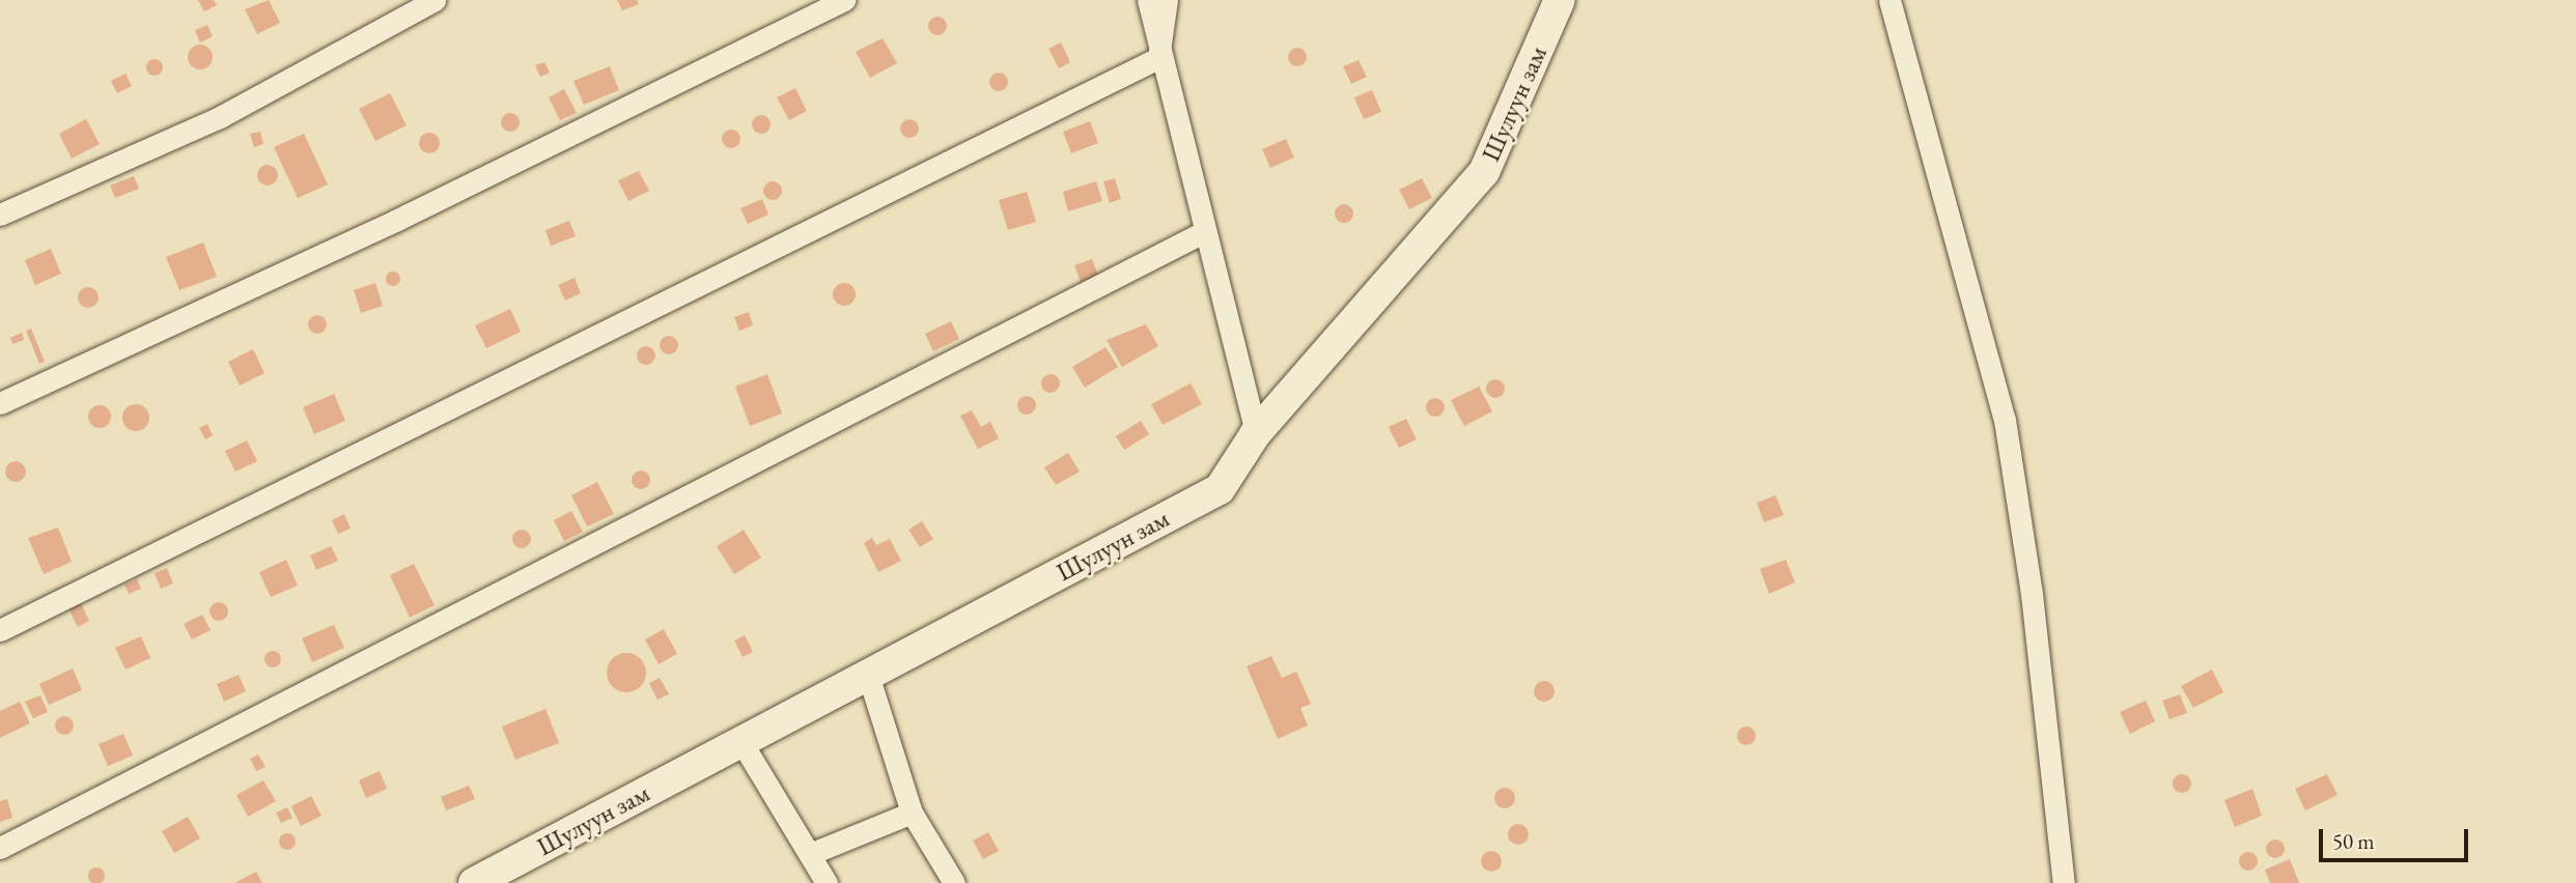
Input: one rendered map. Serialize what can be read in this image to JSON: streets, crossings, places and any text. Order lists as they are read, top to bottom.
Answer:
{
  "streets": {
    "street": ["Шулуун зам"]
  },
  "scale_bar": "50 m"
}
